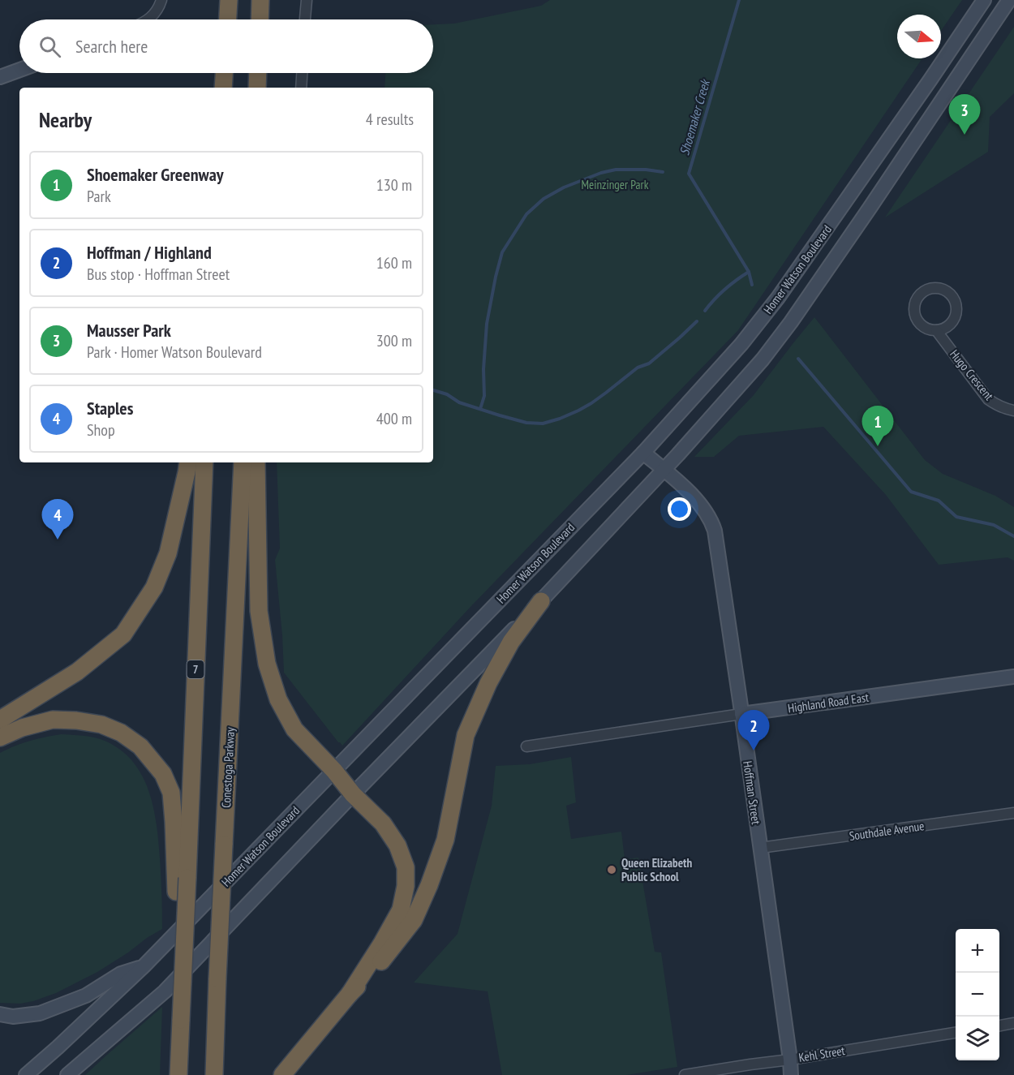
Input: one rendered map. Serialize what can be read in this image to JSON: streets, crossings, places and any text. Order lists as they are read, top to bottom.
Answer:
{
  "streets": {
    "highway": ["7", "Conestoga Parkway"],
    "main road": ["Homer Watson Boulevard", "Highland Road East", "Hoffman Street"],
    "street": ["Hugo Crescent", "Southdale Avenue", "Kehl Street"]
  },
  "crossings": [
    ["Homer Watson Boulevard", "Hoffman Street"],
    ["Highland Road East", "Hoffman Street"],
    ["Hoffman Street", "Southdale Avenue"],
    ["Hoffman Street", "Kehl Street"]
  ],
  "water": ["Shoemaker Creek"],
  "parks": ["Meinzinger Park"],
  "places": ["Queen Elizabeth Public School"],
  "north": "right",
  "page": {
    "search": "Search here",
    "heading": ["Nearby", "4 results"],
    "pins": [
      "3",
      "1",
      "4",
      "2"
    ],
    "list": [
      {
        "mark": "1",
        "name": "Shoemaker Greenway",
        "note": "Park",
        "value": "130 m"
      },
      {
        "mark": "2",
        "name": "Hoffman / Highland",
        "note": "Bus stop · Hoffman Street",
        "value": "160 m"
      },
      {
        "mark": "3",
        "name": "Mausser Park",
        "note": "Park · Homer Watson Boulevard",
        "value": "300 m"
      },
      {
        "mark": "4",
        "name": "Staples",
        "note": "Shop",
        "value": "400 m"
      }
    ],
    "map_buttons": ["+", "−"]
  }
}
